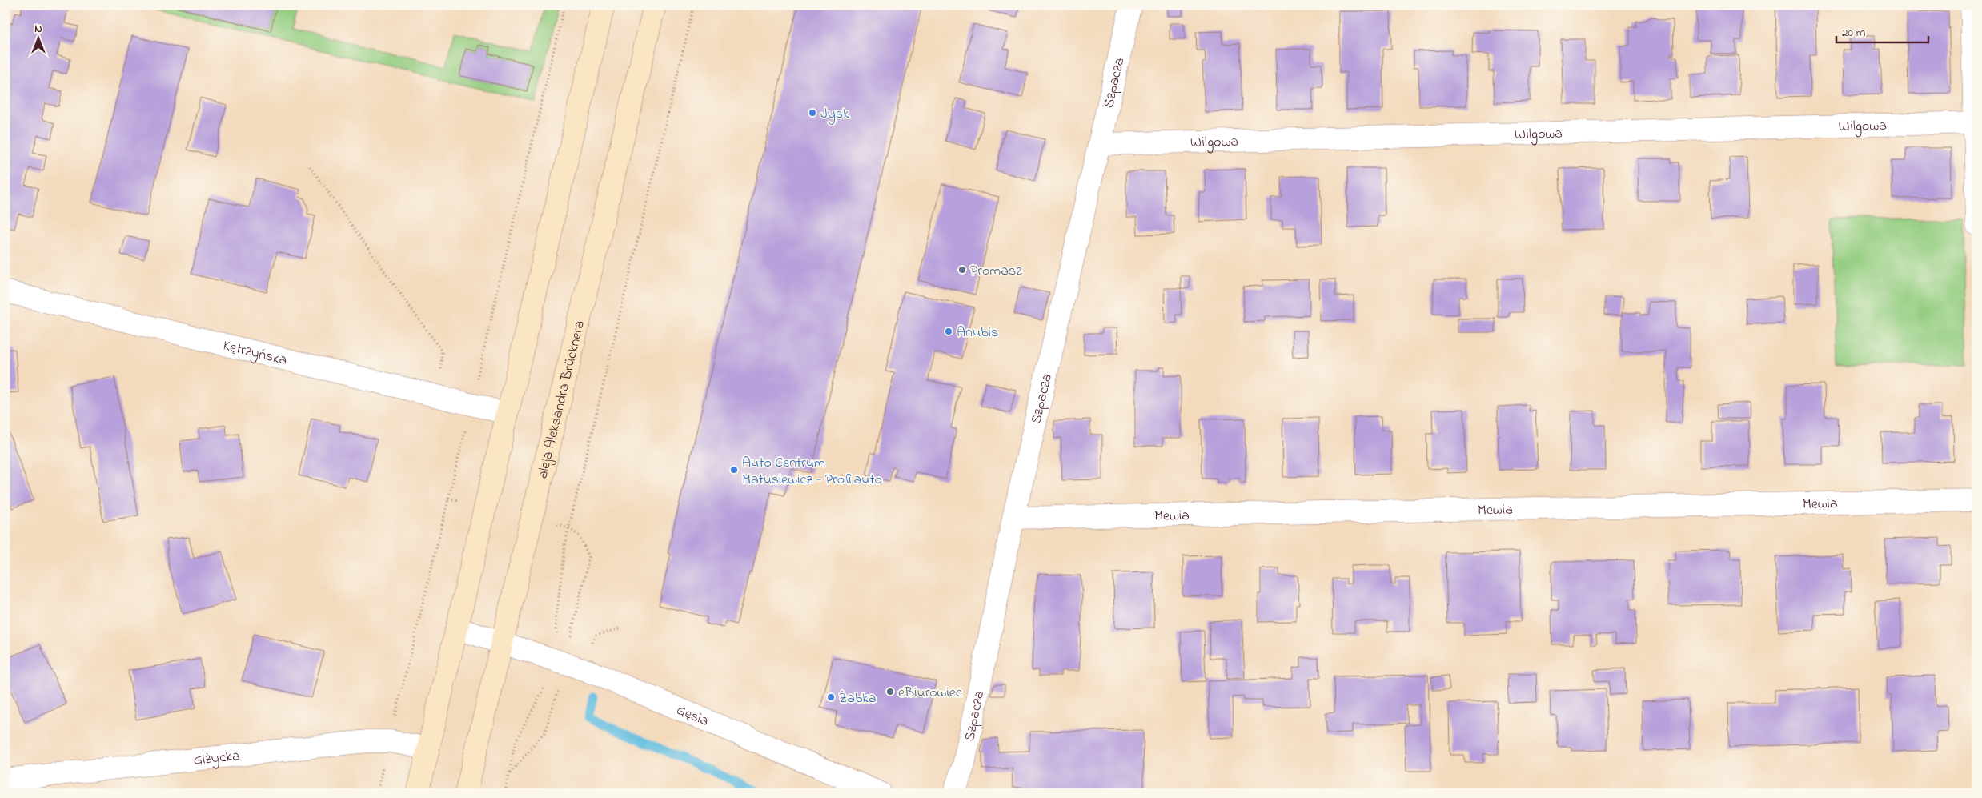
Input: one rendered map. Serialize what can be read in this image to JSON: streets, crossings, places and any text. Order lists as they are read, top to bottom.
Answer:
{
  "streets": {
    "main road": ["aleja Aleksandra Brücknera"],
    "street": [
      "Szpacza",
      "Wilgowa",
      "Kętrzyńska",
      "Mewia",
      "Gęsia",
      "Giżycka"
    ]
  },
  "crossings": [
    ["Szpacza", "Wilgowa"],
    ["Szpacza", "Mewia"],
    ["aleja Aleksandra Brücknera", "Gęsia"]
  ],
  "places": [
    "Jysk",
    "Promasz",
    "Anubis",
    "Auto Centrum Matusiewicz - Profiauto",
    "eBiurowiec",
    "Żabka"
  ],
  "scale_bar": "20 m",
  "north": "top"
}
